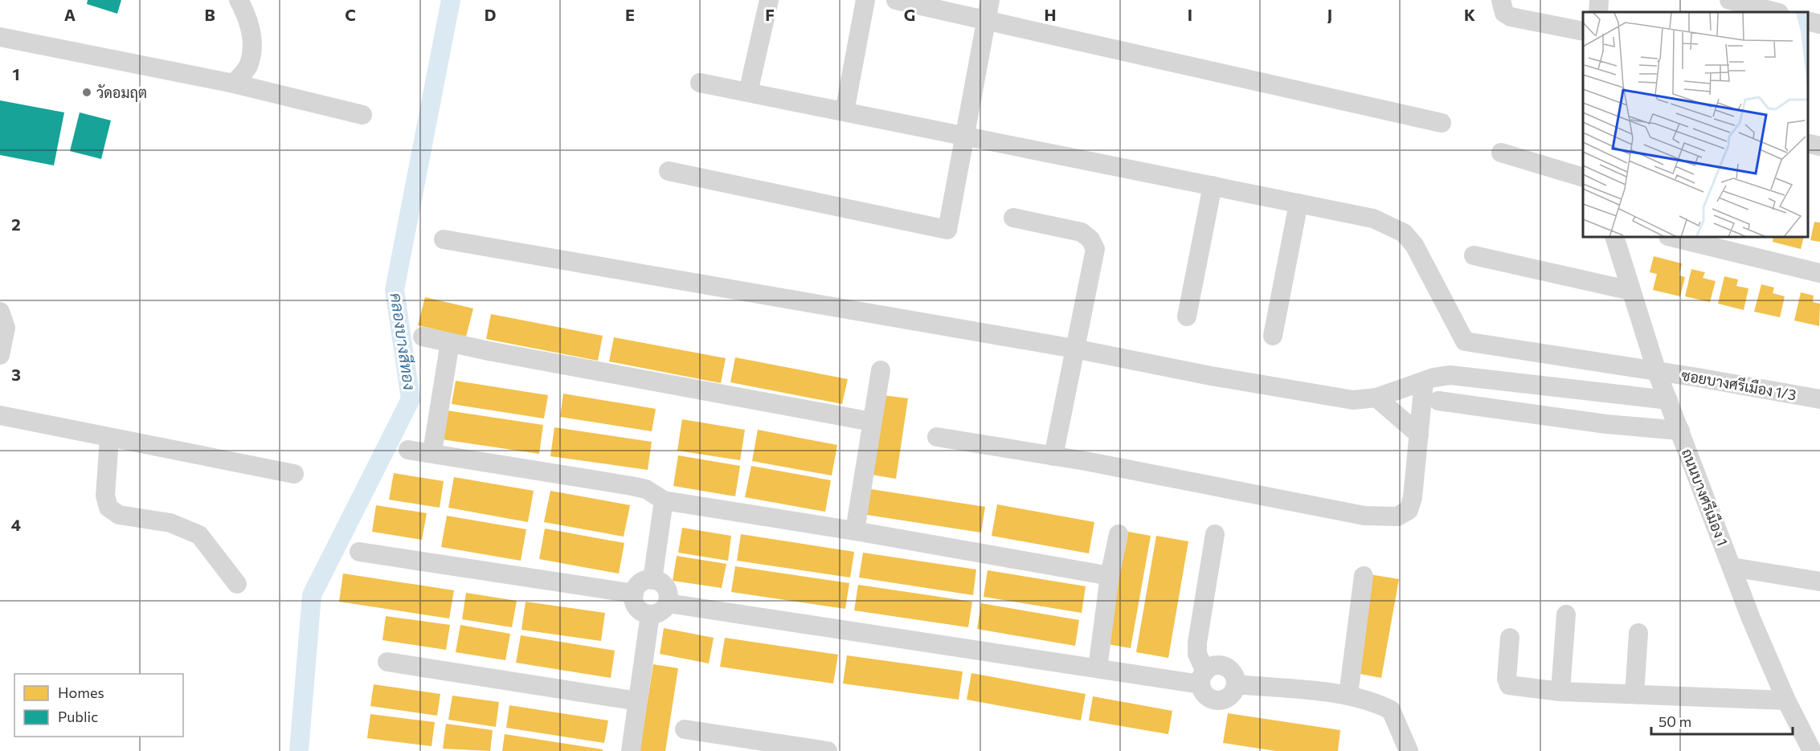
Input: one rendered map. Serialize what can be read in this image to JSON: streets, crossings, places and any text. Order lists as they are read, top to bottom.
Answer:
{
  "streets": {
    "street": ["ซอยบางศรีเมือง 1/3", "ถนนบางศรีเมือง 1"]
  },
  "crossings": [
    ["ซอยบางศรีเมือง 1/3", "ถนนบางศรีเมือง 1"]
  ],
  "water": ["คลองบางสีทอง"],
  "places": ["วัดอมฤต"],
  "legend": ["Homes", "Public"],
  "scale_bar": "50 m",
  "grid": {
    "columns": [
      "A",
      "B",
      "C",
      "D",
      "E",
      "F",
      "G",
      "H",
      "I",
      "J",
      "K"
    ],
    "rows": [
      "1",
      "2",
      "3",
      "4"
    ]
  }
}
